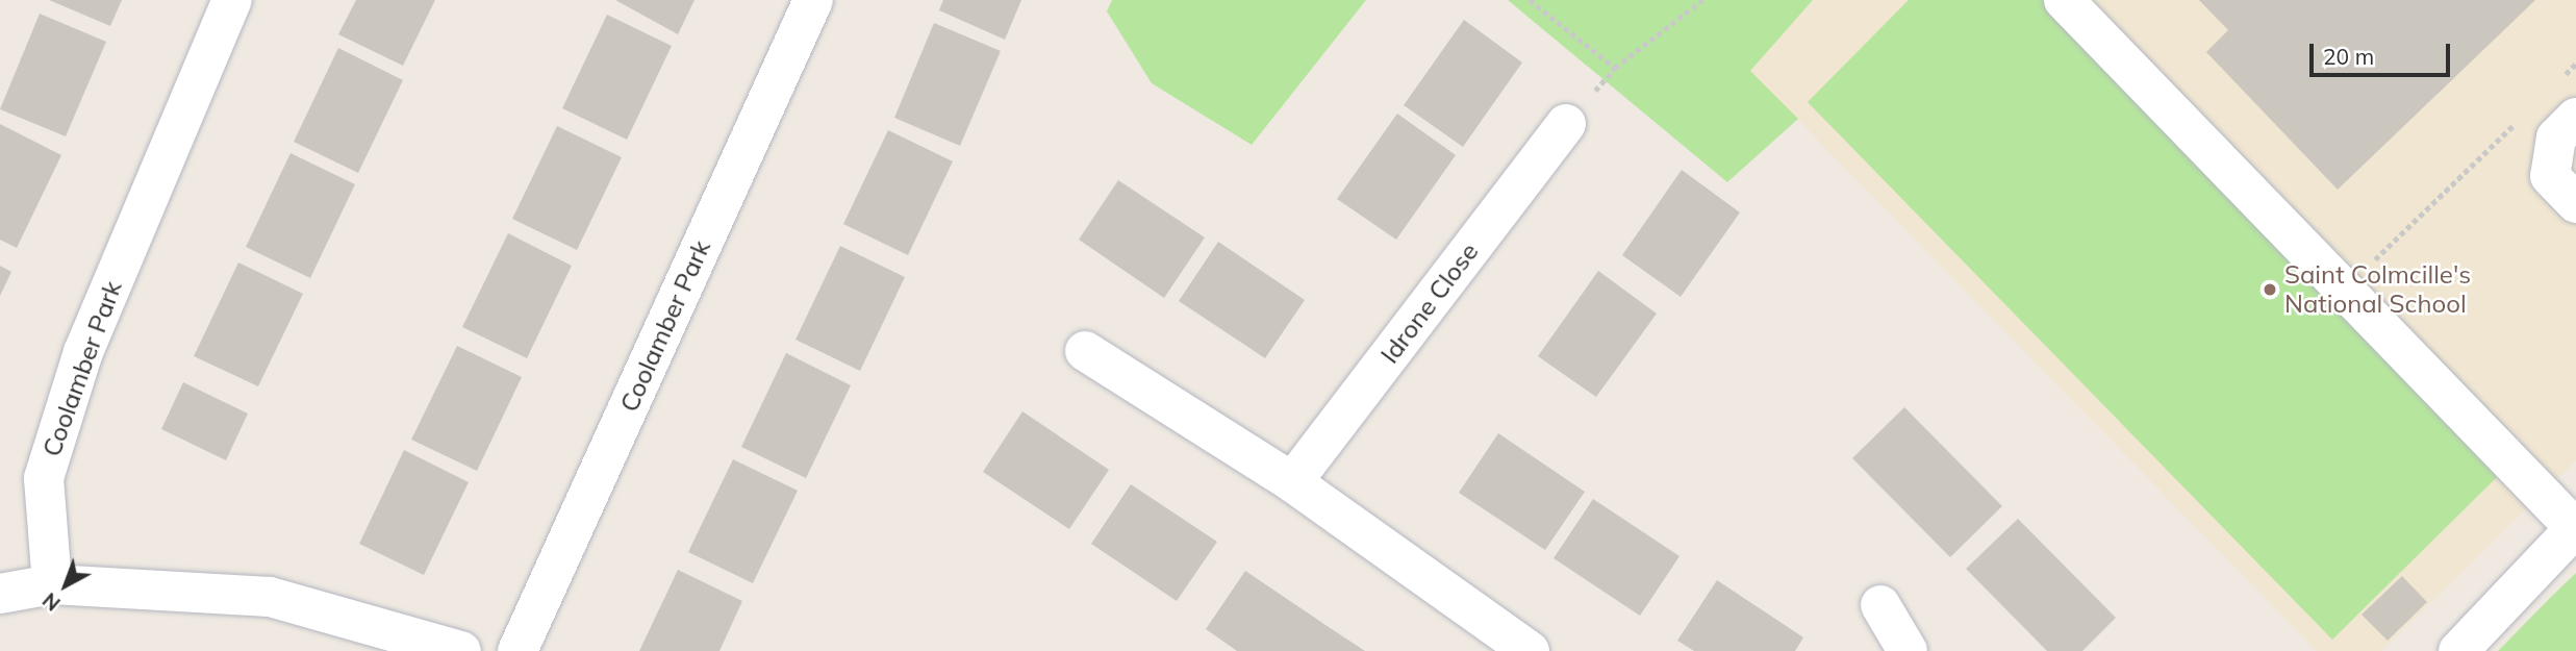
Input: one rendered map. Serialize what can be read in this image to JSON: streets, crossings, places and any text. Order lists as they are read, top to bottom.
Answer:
{
  "streets": {
    "street": ["Idrone Close", "Coolamber Park"]
  },
  "places": ["Saint Colmcille's National School"],
  "scale_bar": "20 m",
  "north": "bottom left"
}
